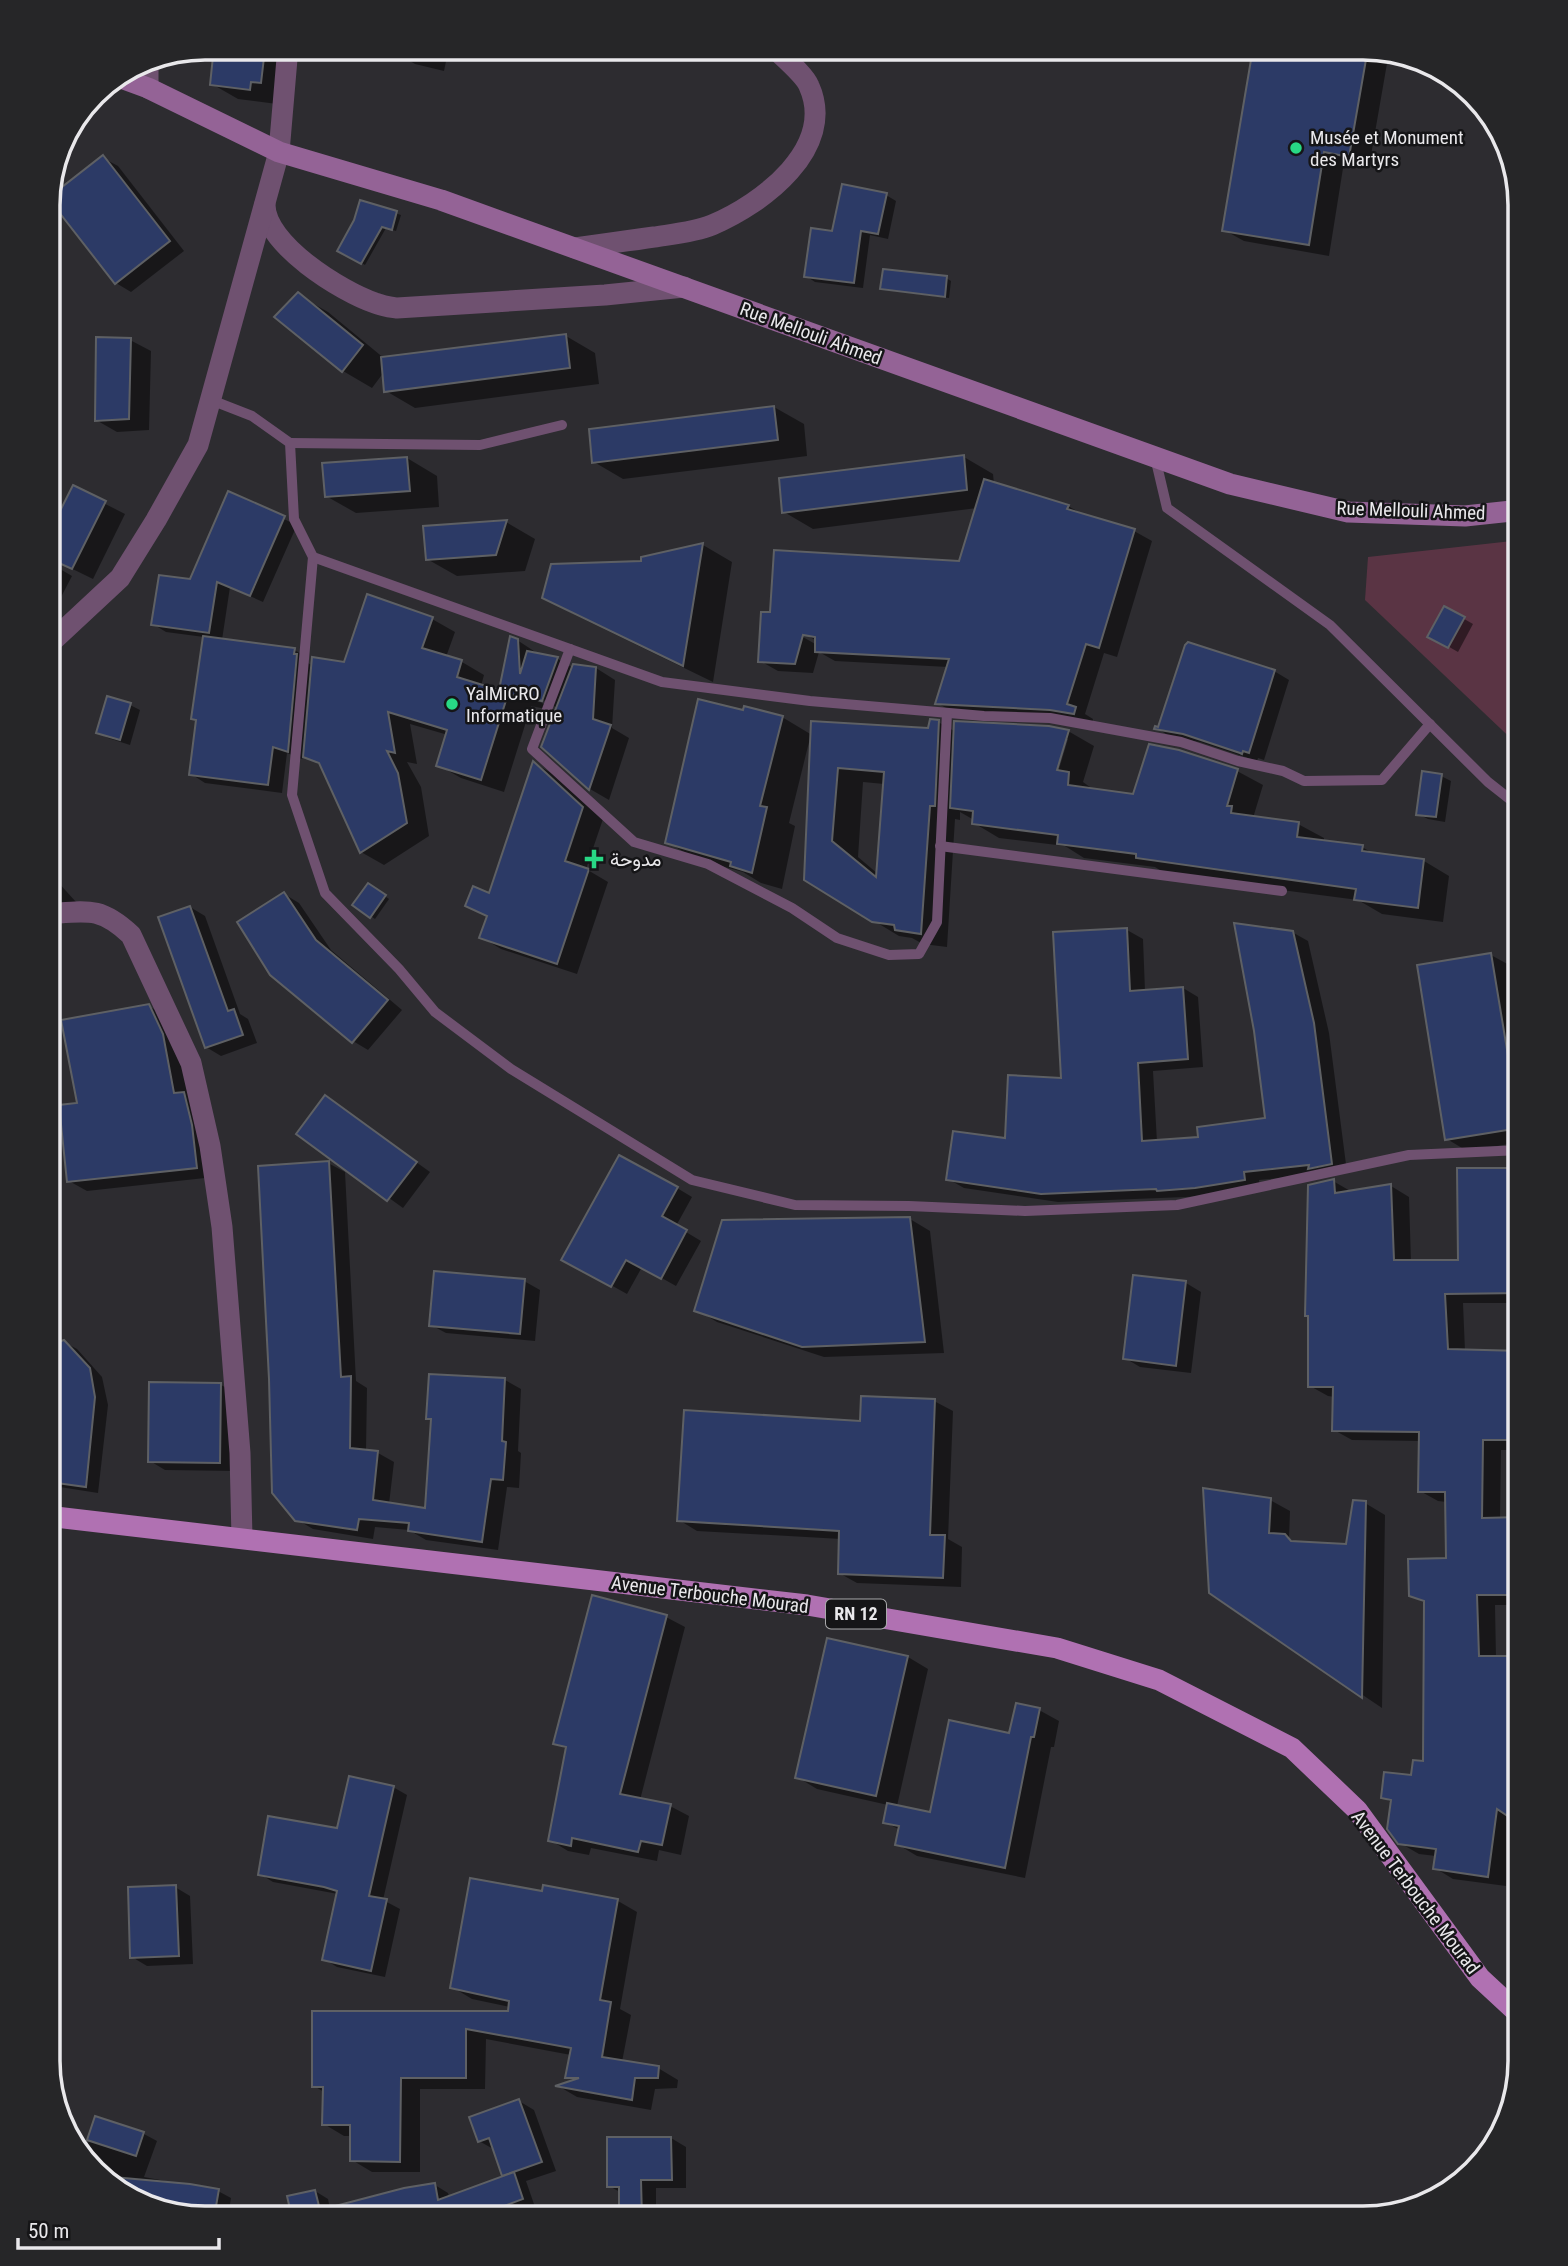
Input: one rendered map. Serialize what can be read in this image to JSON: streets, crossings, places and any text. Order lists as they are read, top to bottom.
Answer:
{
  "streets": {
    "main road": ["Avenue Terbouche Mourad", "RN 12"],
    "street": ["Rue Mellouli Ahmed"]
  },
  "places": {
    "other": ["Musée et Monument des Martyrs", "YalMiCRO Informatique"],
    "health": ["مدوحة"]
  },
  "scale_bar": "50 m"
}
